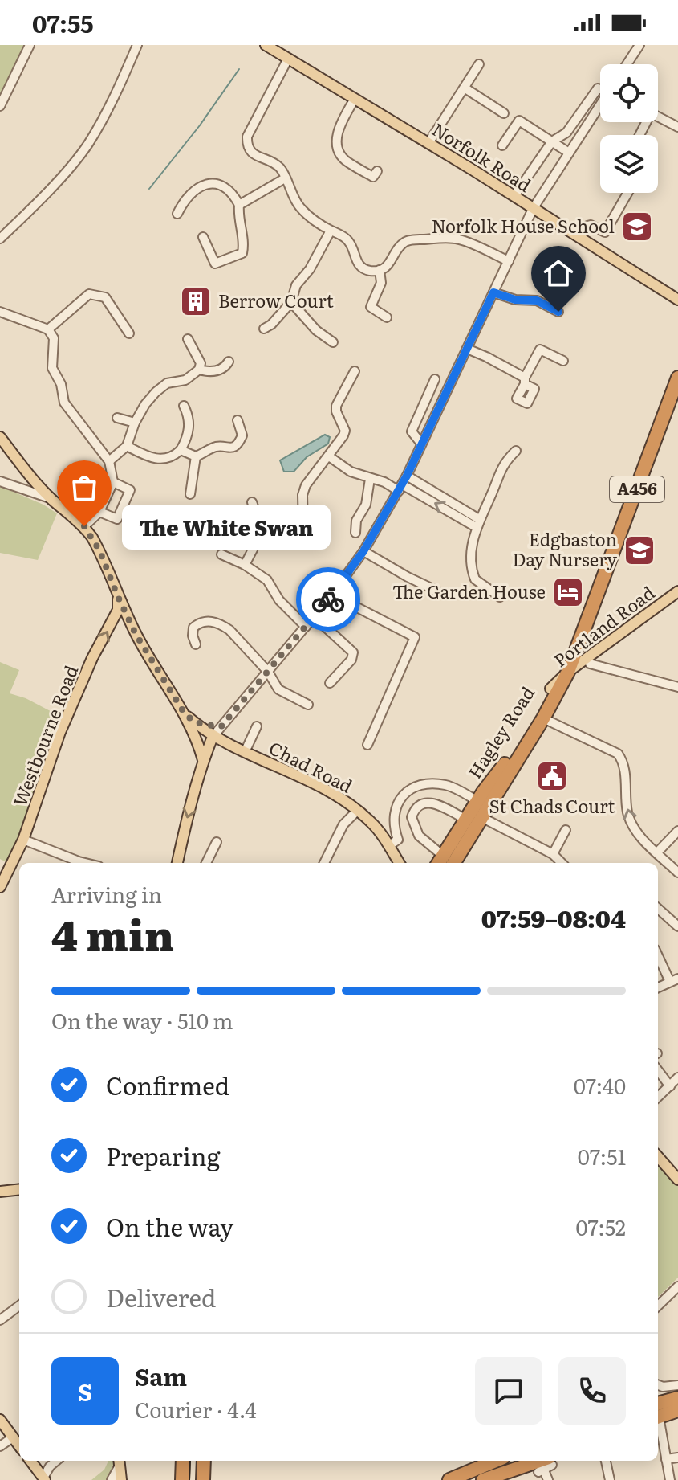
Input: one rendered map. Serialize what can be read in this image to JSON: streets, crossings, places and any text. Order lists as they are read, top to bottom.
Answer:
{
  "streets": {
    "highway": ["A456", "Hagley Road"],
    "main road": [
      "Norfolk Road",
      "Portland Road",
      "Westbourne Road",
      "Chad Road"
    ]
  },
  "crossings": [
    ["Portland Road", "Hagley Road"]
  ],
  "one_way": ["Westbourne Road"],
  "places": {
    "school or university": ["Norfolk House School", "Edgbaston Day Nursery"],
    "building": ["Berrow Court"],
    "other": ["The White Swan"],
    "hotel": ["The Garden House"],
    "public building": ["St Chads Court"]
  },
  "page": {
    "status": "07:55",
    "bubble": "The White Swan",
    "heading": ["4 min", "Arriving in", "07:59–08:04"],
    "panel": ["Sam", "Courier · 4.4"],
    "bar": "On the way · 510 m",
    "list": [
      ["Confirmed", "07:40"],
      ["Preparing", "07:51"],
      ["On the way", "07:52"],
      "Delivered"
    ],
    "round": "S"
  }
}
